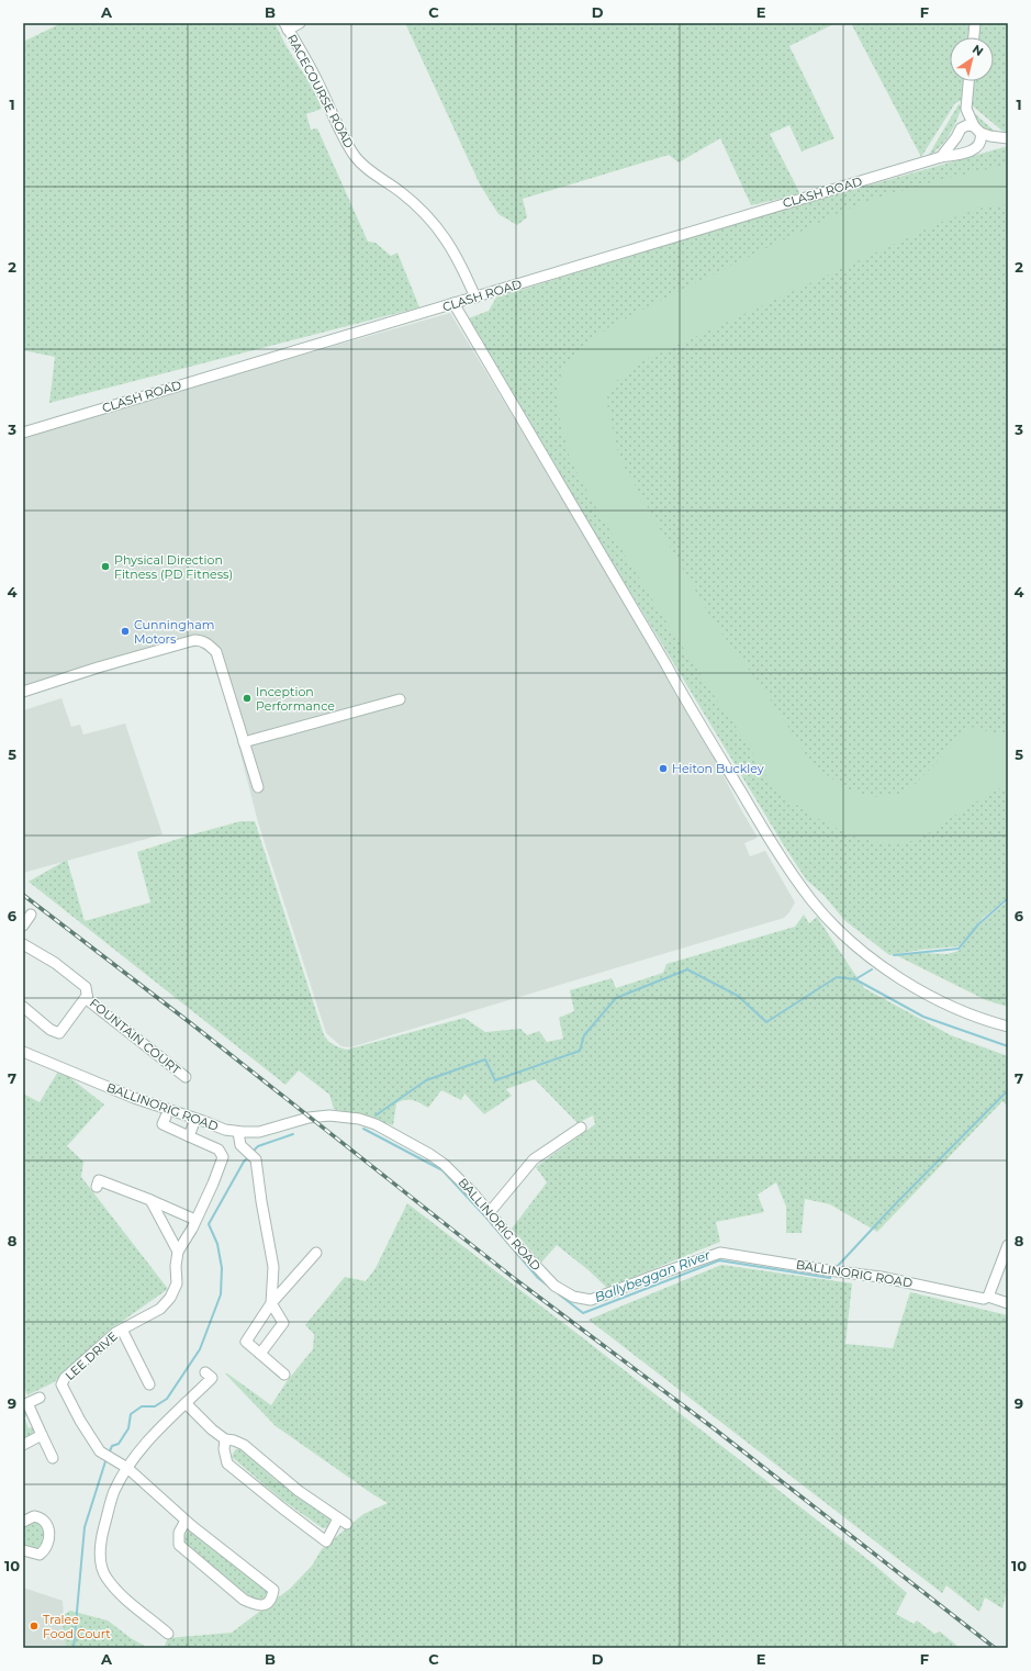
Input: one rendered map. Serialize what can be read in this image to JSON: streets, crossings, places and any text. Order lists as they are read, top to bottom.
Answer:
{
  "streets": {
    "street": [
      "RACECOURSE ROAD",
      "CLASH ROAD",
      "FOUNTAIN COURT",
      "BALLINORIG ROAD",
      "LEE DRIVE"
    ]
  },
  "crossings": [
    ["RACECOURSE ROAD", "CLASH ROAD"]
  ],
  "water": ["Ballybeggan River"],
  "places": [
    "Physical Direction Fitness (PD Fitness)",
    "Cunningham Motors",
    "Inception Performance",
    "Heiton Buckley",
    "Tralee Food Court"
  ],
  "north": "top right",
  "grid": {
    "columns": [
      "A",
      "B",
      "C",
      "D",
      "E",
      "F"
    ],
    "rows": [
      "1",
      "2",
      "3",
      "4",
      "5",
      "6",
      "7",
      "8",
      "9",
      "10"
    ]
  }
}
